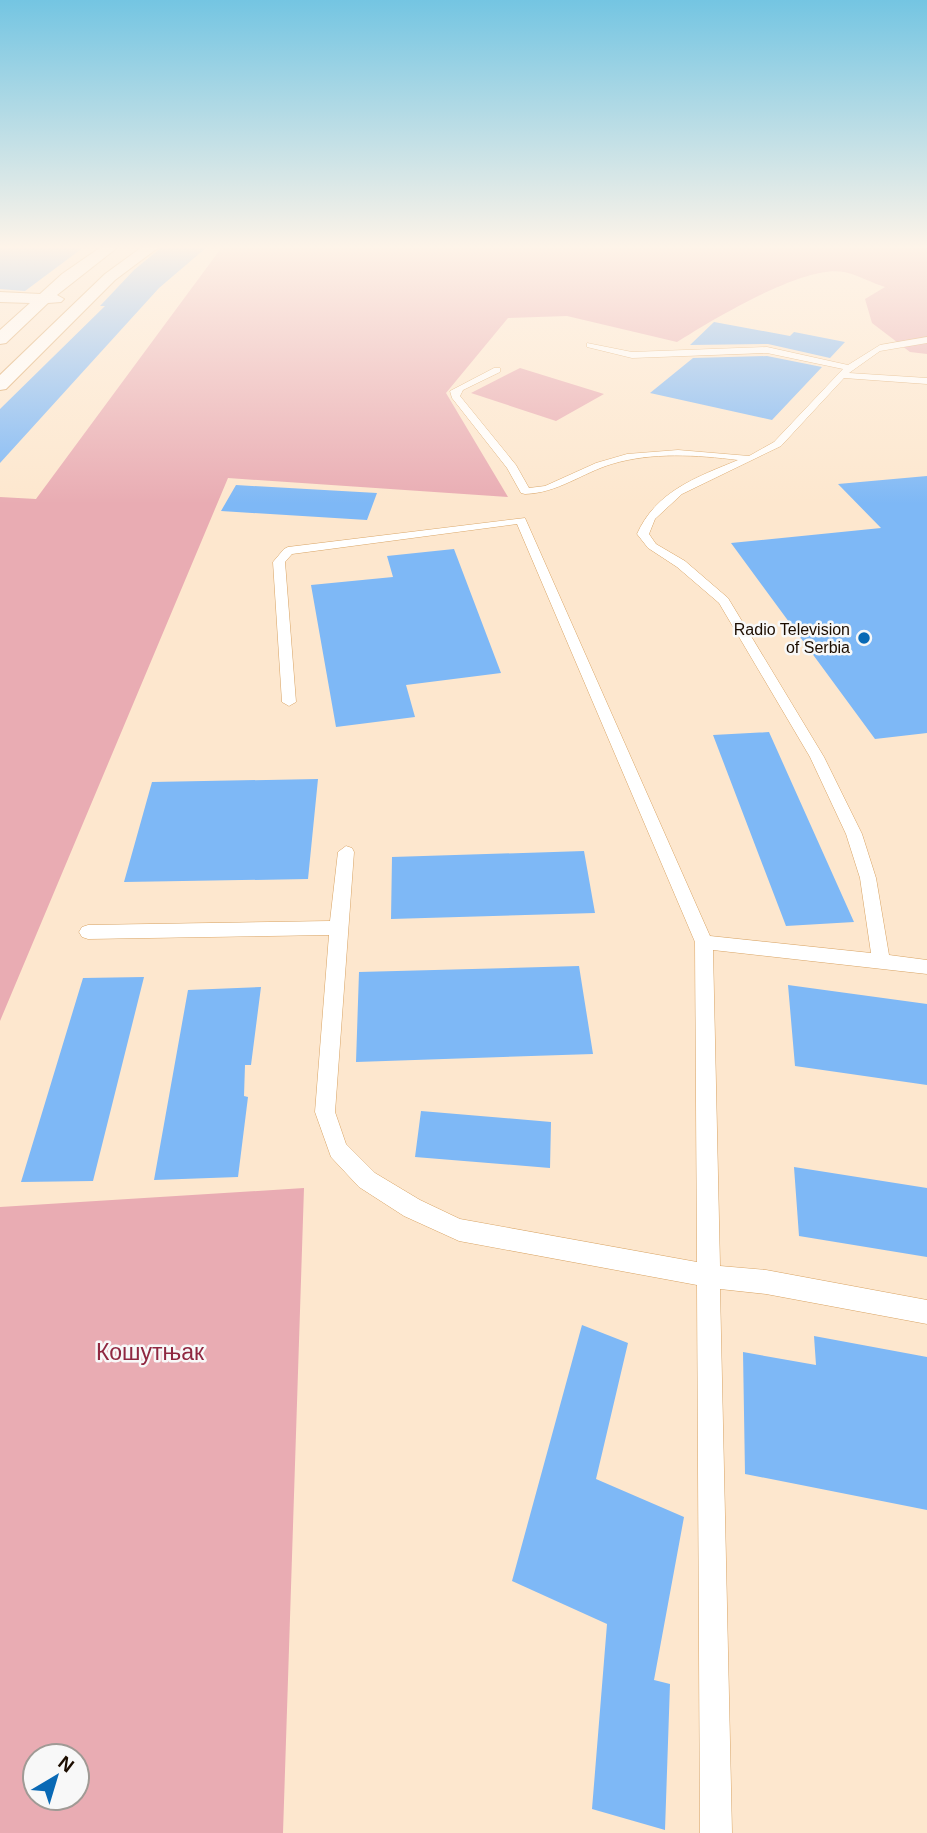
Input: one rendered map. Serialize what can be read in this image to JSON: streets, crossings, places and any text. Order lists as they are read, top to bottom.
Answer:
{
  "parks": ["Кошутњак"],
  "places": ["Radio Television of Serbia"],
  "north": "top right"
}
